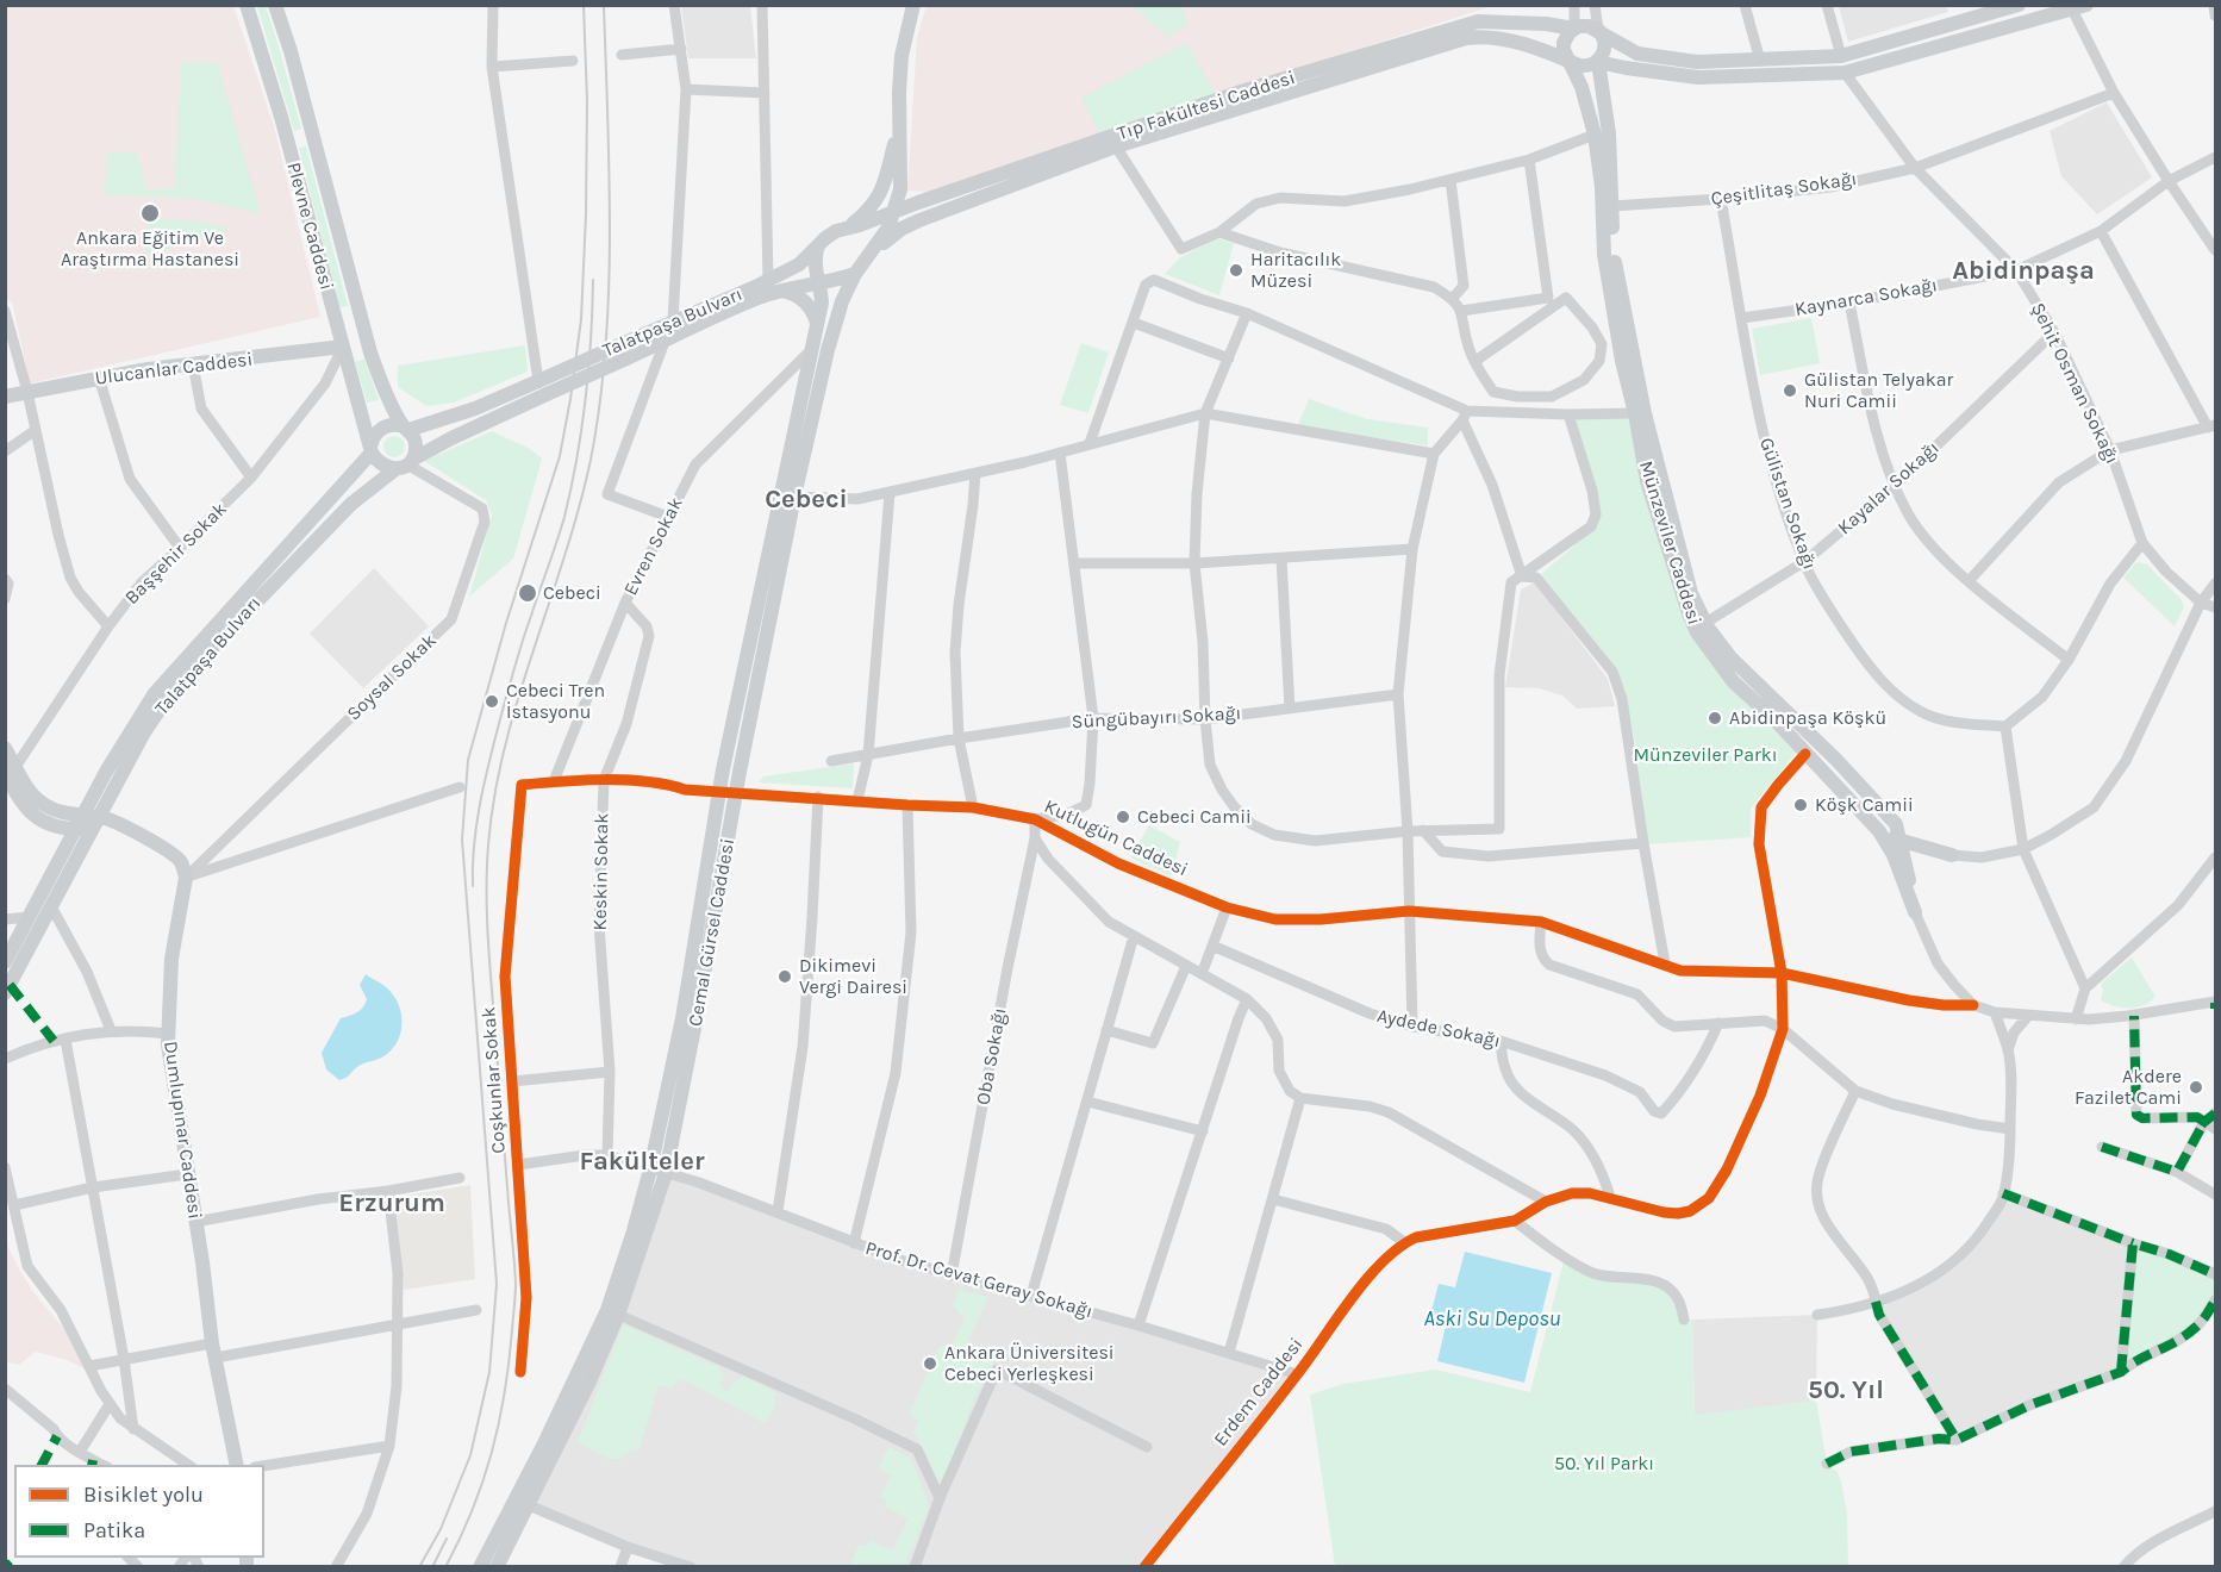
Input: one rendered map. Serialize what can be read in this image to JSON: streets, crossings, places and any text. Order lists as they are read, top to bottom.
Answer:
{
  "streets": {
    "main road": [
      "Tıp Fakültesi Caddesi",
      "Plevne Caddesi",
      "Talatpaşa Bulvarı",
      "Ulucanlar Caddesi",
      "Münzeviler Caddesi",
      "Cemal Gürsel Caddesi",
      "Dumlupınar Caddesi"
    ],
    "street": [
      "Çeşitlitaş Sokağı",
      "Kaynarca Sokağı",
      "Şehit Osman Sokağı",
      "Kayalar Sokağı",
      "Gülistan Sokağı",
      "Evren Sokak",
      "Başşehir Sokak",
      "Soysal Sokak",
      "Süngübayırı Sokağı",
      "Kutlugün Caddesi",
      "Keskin Sokak",
      "Aydede Sokağı",
      "Oba Sokağı",
      "Coşkunlar Sokak",
      "Prof. Dr. Cevat Geray Sokağı",
      "Erdem Caddesi"
    ]
  },
  "crossings": [
    ["Tıp Fakültesi Caddesi", "Talatpaşa Bulvarı"],
    ["Tıp Fakültesi Caddesi", "Münzeviler Caddesi"],
    ["Tıp Fakültesi Caddesi", "Cemal Gürsel Caddesi"],
    ["Çeşitlitaş Sokağı", "Şehit Osman Sokağı"],
    ["Çeşitlitaş Sokağı", "Gülistan Sokağı"],
    ["Çeşitlitaş Sokağı", "Münzeviler Caddesi"],
    ["Plevne Caddesi", "Talatpaşa Bulvarı"],
    ["Plevne Caddesi", "Ulucanlar Caddesi"],
    ["Plevne Caddesi", "Başşehir Sokak"],
    ["Plevne Caddesi", "Soysal Sokak"],
    ["Kaynarca Sokağı", "Şehit Osman Sokağı"],
    ["Kaynarca Sokağı", "Gülistan Sokağı"],
    ["Talatpaşa Bulvarı", "Soysal Sokak"],
    ["Talatpaşa Bulvarı", "Cemal Gürsel Caddesi"],
    ["Ulucanlar Caddesi", "Başşehir Sokak"],
    ["Şehit Osman Sokağı", "Kayalar Sokağı"],
    ["Kayalar Sokağı", "Gülistan Sokağı"],
    ["Kayalar Sokağı", "Münzeviler Caddesi"],
    ["Münzeviler Caddesi", "Kutlugün Caddesi"],
    ["Evren Sokak", "Kutlugün Caddesi"],
    ["Evren Sokak", "Keskin Sokak"],
    ["Evren Sokak", "Cemal Gürsel Caddesi"],
    ["Soysal Sokak", "Dumlupınar Caddesi"],
    ["Kutlugün Caddesi", "Keskin Sokak"],
    ["Kutlugün Caddesi", "Cemal Gürsel Caddesi"],
    ["Kutlugün Caddesi", "Oba Sokağı"],
    ["Kutlugün Caddesi", "Coşkunlar Sokak"],
    ["Keskin Sokak", "Prof. Dr. Cevat Geray Sokağı"],
    ["Cemal Gürsel Caddesi", "Prof. Dr. Cevat Geray Sokağı"],
    ["Oba Sokağı", "Prof. Dr. Cevat Geray Sokağı"],
    ["Prof. Dr. Cevat Geray Sokağı", "Erdem Caddesi"]
  ],
  "districts": [
    "Abidinpaşa",
    "Cebeci",
    "Fakülteler",
    "Erzurum",
    "50. Yıl"
  ],
  "water": ["Aski Su Deposu"],
  "parks": ["Münzeviler Parkı", "50. Yıl Parkı"],
  "places": [
    "Ankara Eğitim Ve Araştırma Hastanesi",
    "Haritacılık Müzesi",
    "Gülistan Telyakar Nuri Camii",
    "Cebeci",
    "Cebeci Tren İstasyonu",
    "Abidinpaşa Köşkü",
    "Köşk Camii",
    "Cebeci Camii",
    "Dikimevi Vergi Dairesi",
    "Akdere Fazilet Cami",
    "Ankara Üniversitesi Cebeci Yerleşkesi"
  ],
  "legend": ["Bisiklet yolu", "Patika"]
}
